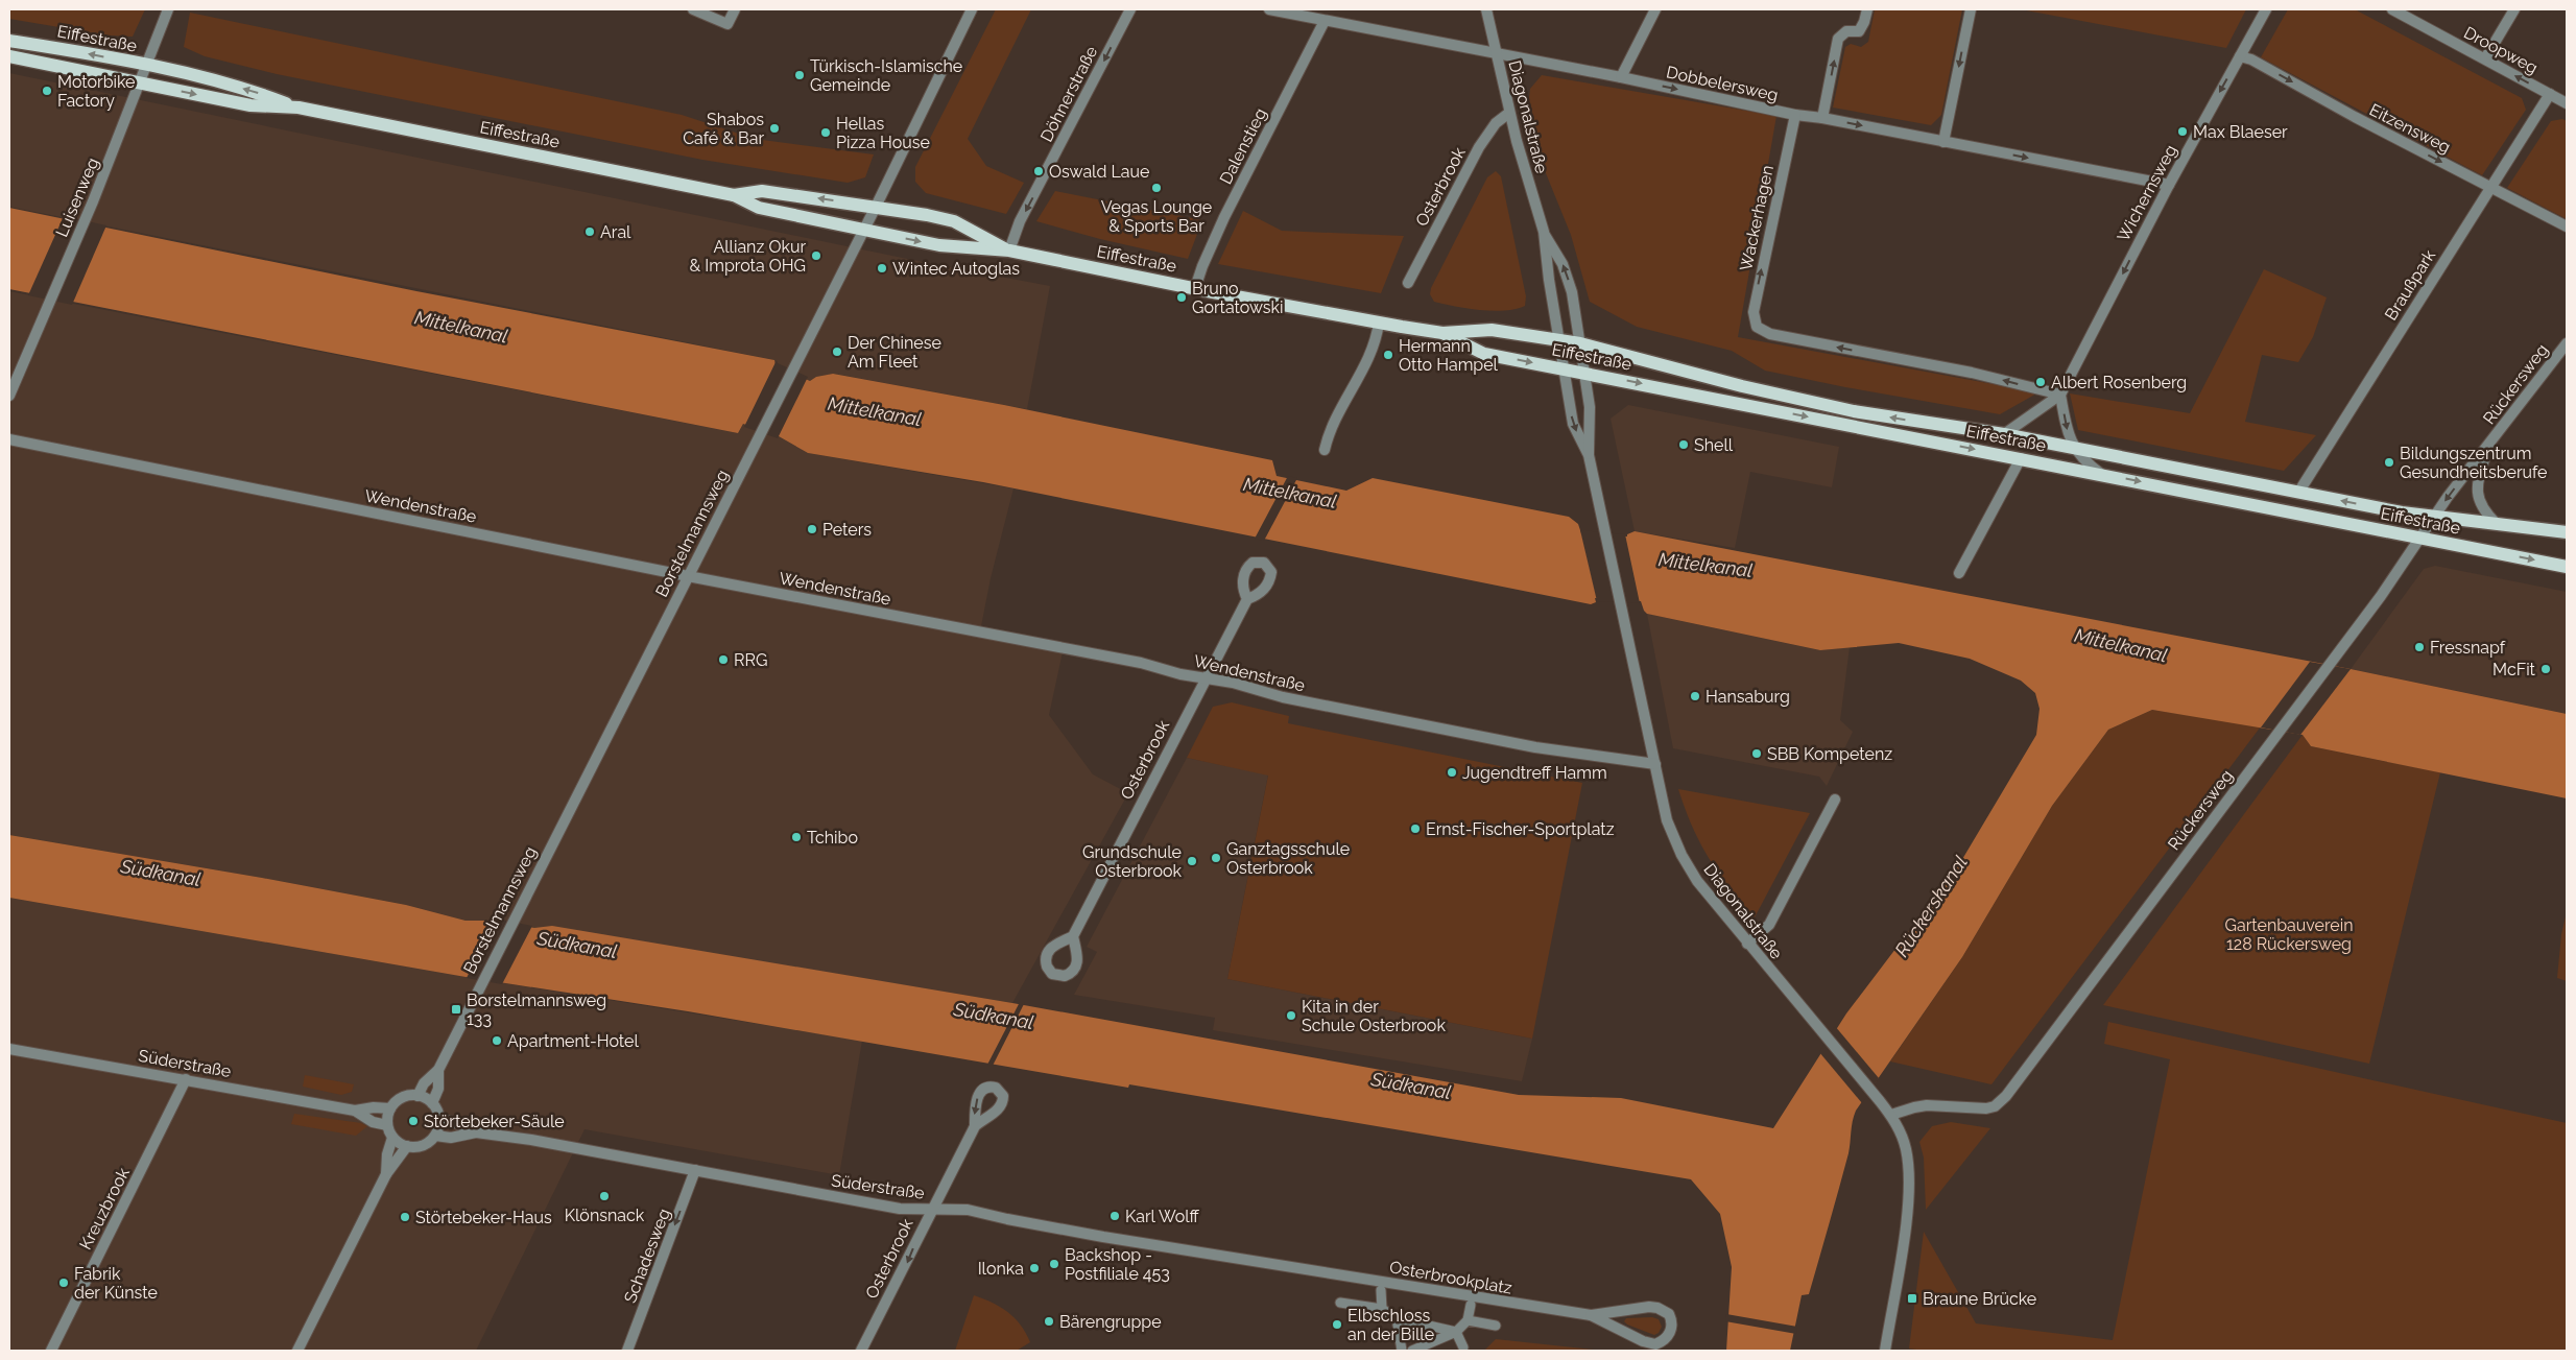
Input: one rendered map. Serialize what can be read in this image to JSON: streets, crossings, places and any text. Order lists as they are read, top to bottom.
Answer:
{
  "streets": {
    "main road": ["Eiffestraße"],
    "street": [
      "Droopweg",
      "Dobbelersweg",
      "Döhnerstraße",
      "Diagonalstraße",
      "Eitzensweg",
      "Dalenstieg",
      "Osterbrook",
      "Wichernsweg",
      "Luisenweg",
      "Wackerhagen",
      "Braußpark",
      "Rückersweg",
      "Wendenstraße",
      "Borstelmannsweg",
      "Süderstraße",
      "Kreuzbrook",
      "Schadesweg",
      "Osterbrookplatz"
    ]
  },
  "crossings": [
    ["Eiffestraße", "Döhnerstraße"],
    ["Eiffestraße", "Diagonalstraße"],
    ["Eiffestraße", "Dalenstieg"],
    ["Eiffestraße", "Wichernsweg"],
    ["Eiffestraße", "Luisenweg"],
    ["Eiffestraße", "Braußpark"],
    ["Eiffestraße", "Rückersweg"],
    ["Eiffestraße", "Borstelmannsweg"],
    ["Droopweg", "Braußpark"],
    ["Dobbelersweg", "Diagonalstraße"],
    ["Dobbelersweg", "Dalenstieg"],
    ["Dobbelersweg", "Wichernsweg"],
    ["Dobbelersweg", "Wackerhagen"],
    ["Diagonalstraße", "Osterbrook"],
    ["Diagonalstraße", "Rückersweg"],
    ["Diagonalstraße", "Wendenstraße"],
    ["Eitzensweg", "Wichernsweg"],
    ["Eitzensweg", "Braußpark"],
    ["Osterbrook", "Wendenstraße"],
    ["Osterbrook", "Süderstraße"],
    ["Wichernsweg", "Wackerhagen"],
    ["Wendenstraße", "Borstelmannsweg"],
    ["Borstelmannsweg", "Süderstraße"],
    ["Süderstraße", "Kreuzbrook"],
    ["Süderstraße", "Schadesweg"],
    ["Süderstraße", "Osterbrookplatz"]
  ],
  "one_way": [
    "Droopweg",
    "Dobbelersweg",
    "Döhnerstraße",
    "Eitzensweg",
    "Wichernsweg",
    "Schadesweg"
  ],
  "water": ["Mittelkanal", "Südkanal", "Rückerskanal"],
  "parks": ["Gartenbauverein 128 Rückersweg"],
  "places": {
    "other": [
      "Türkisch-Islamische Gemeinde",
      "Motorbike Factory",
      "Shabos Café & Bar",
      "Max Blaeser",
      "Hellas Pizza House",
      "Oswald Laue",
      "Vegas Lounge & Sports Bar",
      "Aral",
      "Allianz Okur & Improta OHG",
      "Wintec Autoglas",
      "Bruno Gortatowski",
      "Der Chinese Am Fleet",
      "Hermann Otto Hampel",
      "Albert Rosenberg",
      "Shell",
      "Bildungszentrum Gesundheitsberufe",
      "Peters",
      "Fressnapf",
      "RRG",
      "McFit",
      "Hansaburg",
      "SBB Kompetenz",
      "Jugendtreff Hamm",
      "Ernst-Fischer-Sportplatz",
      "Tchibo",
      "Ganztagsschule Osterbrook",
      "Grundschule Osterbrook",
      "Kita in der Schule Osterbrook",
      "Apartment-Hotel",
      "Störtebeker-Säule",
      "Klönsnack",
      "Karl Wolff",
      "Störtebeker-Haus",
      "Backshop - Postfiliale 453",
      "Ilonka",
      "Fabrik der Künste",
      "Bärengruppe",
      "Elbschloss an der Bille"
    ],
    "transit": ["Borstelmannsweg 133", "Braune Brücke"]
  }
}
